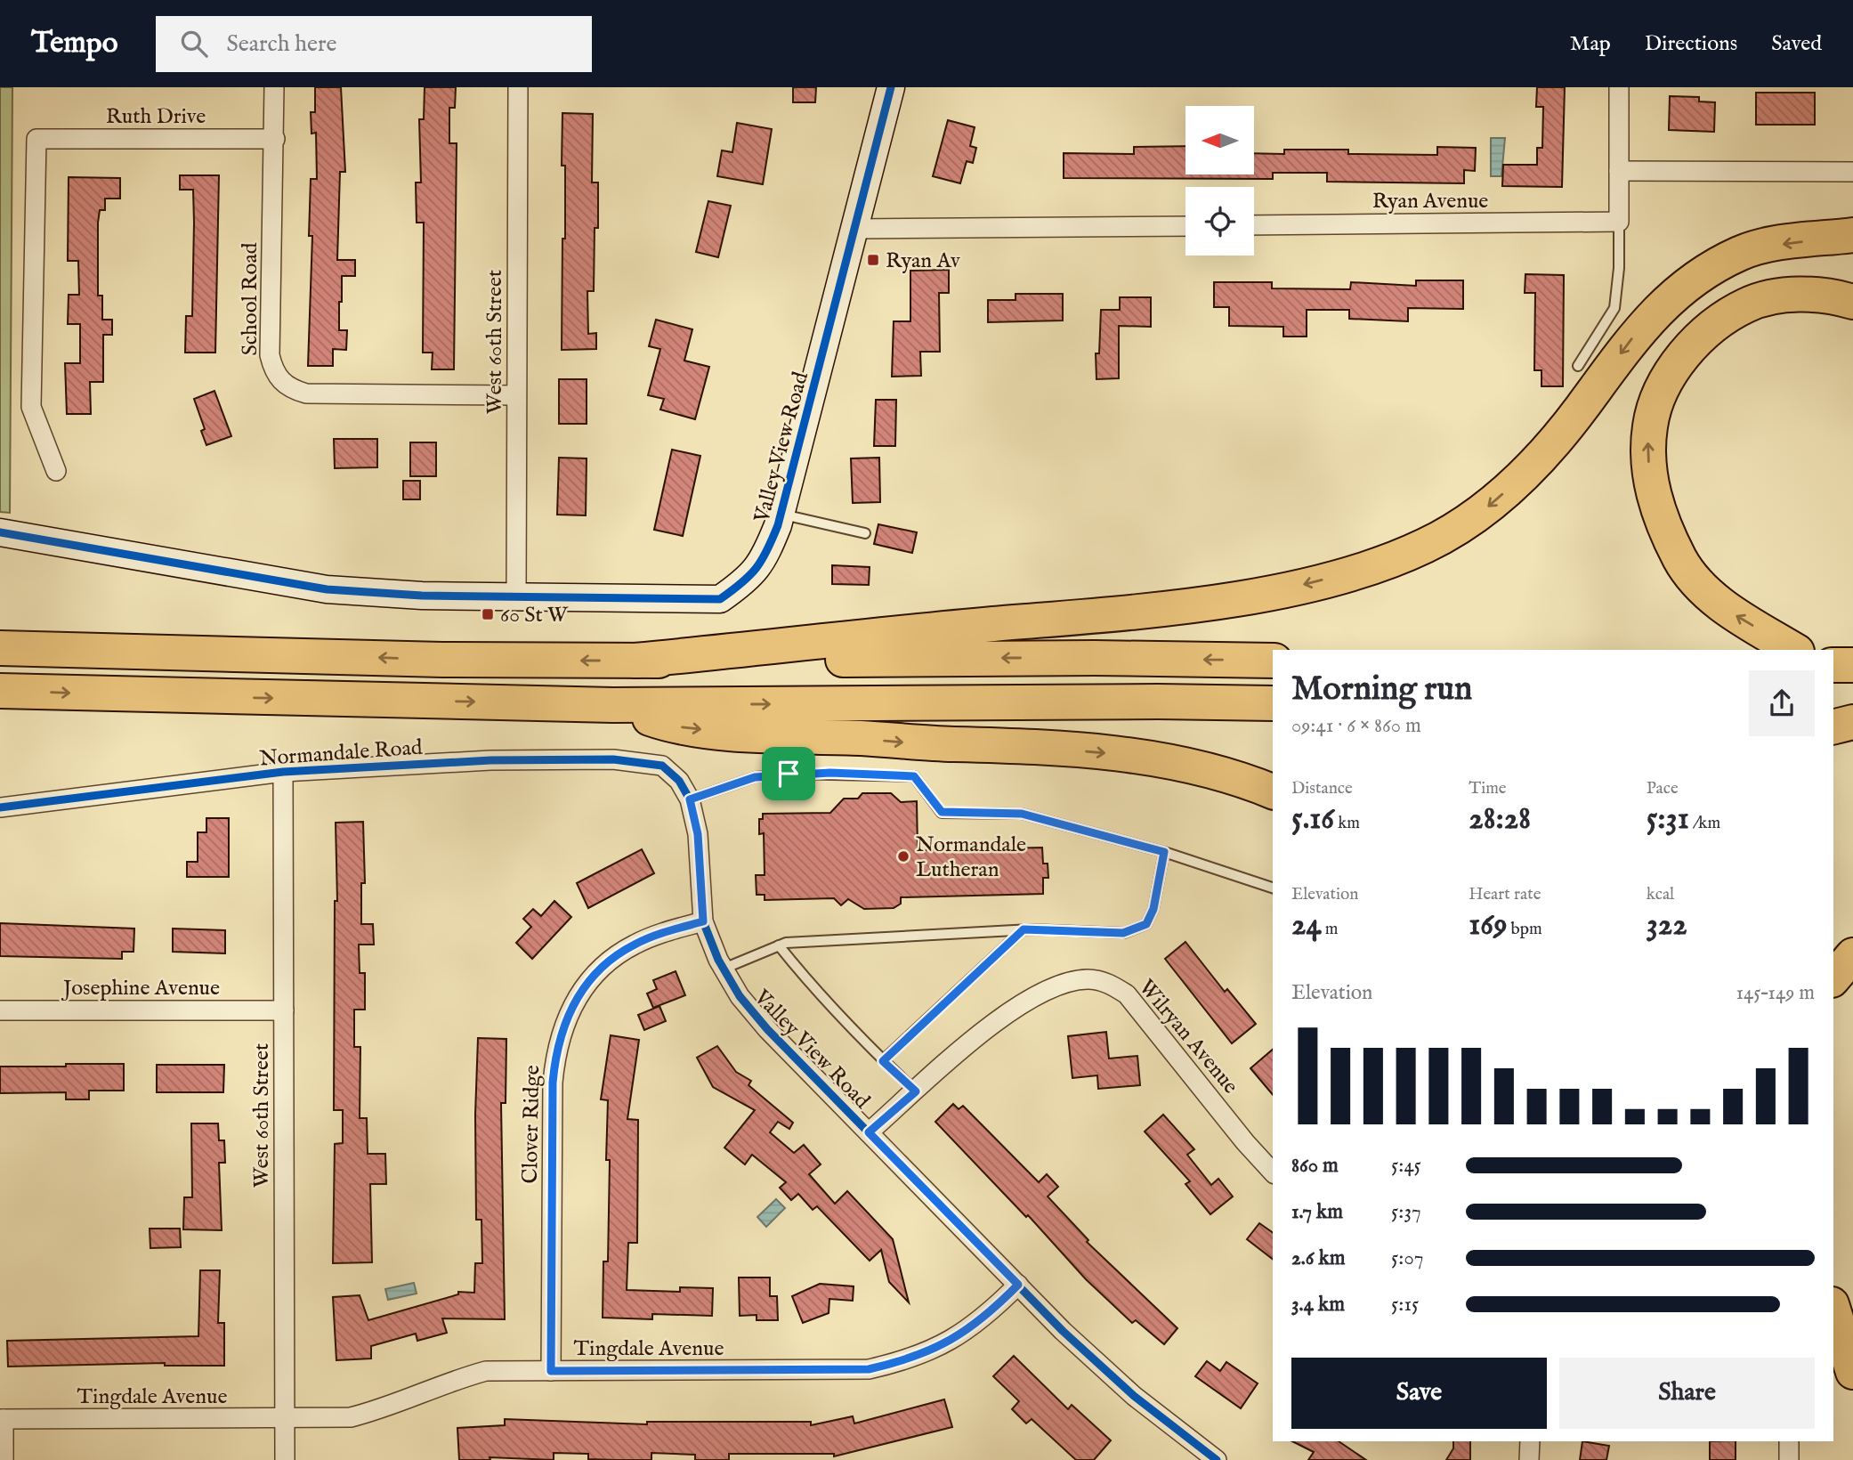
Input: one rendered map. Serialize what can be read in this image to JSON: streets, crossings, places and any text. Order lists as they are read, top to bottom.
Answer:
{
  "streets": {
    "street": [
      "Ruth Drive",
      "Ryan Avenue",
      "School Road",
      "West 60th Street",
      "Valley View Road",
      "Normandale Road",
      "Josephine Avenue",
      "Wilryan Avenue",
      "Clover Ridge",
      "Tingdale Avenue"
    ]
  },
  "crossings": [
    ["Ruth Drive", "School Road"],
    ["School Road", "West 60th Street"],
    ["West 60th Street", "Valley View Road"],
    ["West 60th Street", "Normandale Road"],
    ["West 60th Street", "Josephine Avenue"],
    ["West 60th Street", "Tingdale Avenue"],
    ["Valley View Road", "Normandale Road"],
    ["Valley View Road", "Wilryan Avenue"],
    ["Valley View Road", "Clover Ridge"],
    ["Valley View Road", "Tingdale Avenue"],
    ["Clover Ridge", "Tingdale Avenue"]
  ],
  "places": {
    "transit": ["Ryan Av", "60 St W"],
    "other": ["Normandale Lutheran"]
  },
  "north": "left",
  "page": {
    "header": "Tempo",
    "search": "Search here",
    "nav": ["Map", "Directions", "Saved"],
    "heading": ["Morning run", "09:41 · 6 × 860 m"],
    "stats": [
      ["Distance", "5.16 km"],
      ["Time", "28:28"],
      ["Pace", "5:31 /km"],
      ["Elevation", "24 m"],
      ["Heart rate", "169 bpm"],
      ["kcal", "322"]
    ],
    "chart": ["Elevation", "145–149 m"],
    "list": [
      {
        "name": "860 m",
        "note": "5:45"
      },
      {
        "name": "1.7 km",
        "note": "5:37"
      },
      {
        "name": "2.6 km",
        "note": "5:07"
      },
      {
        "name": "3.4 km",
        "note": "5:15"
      }
    ],
    "buttons": ["Save", "Share"]
  }
}
